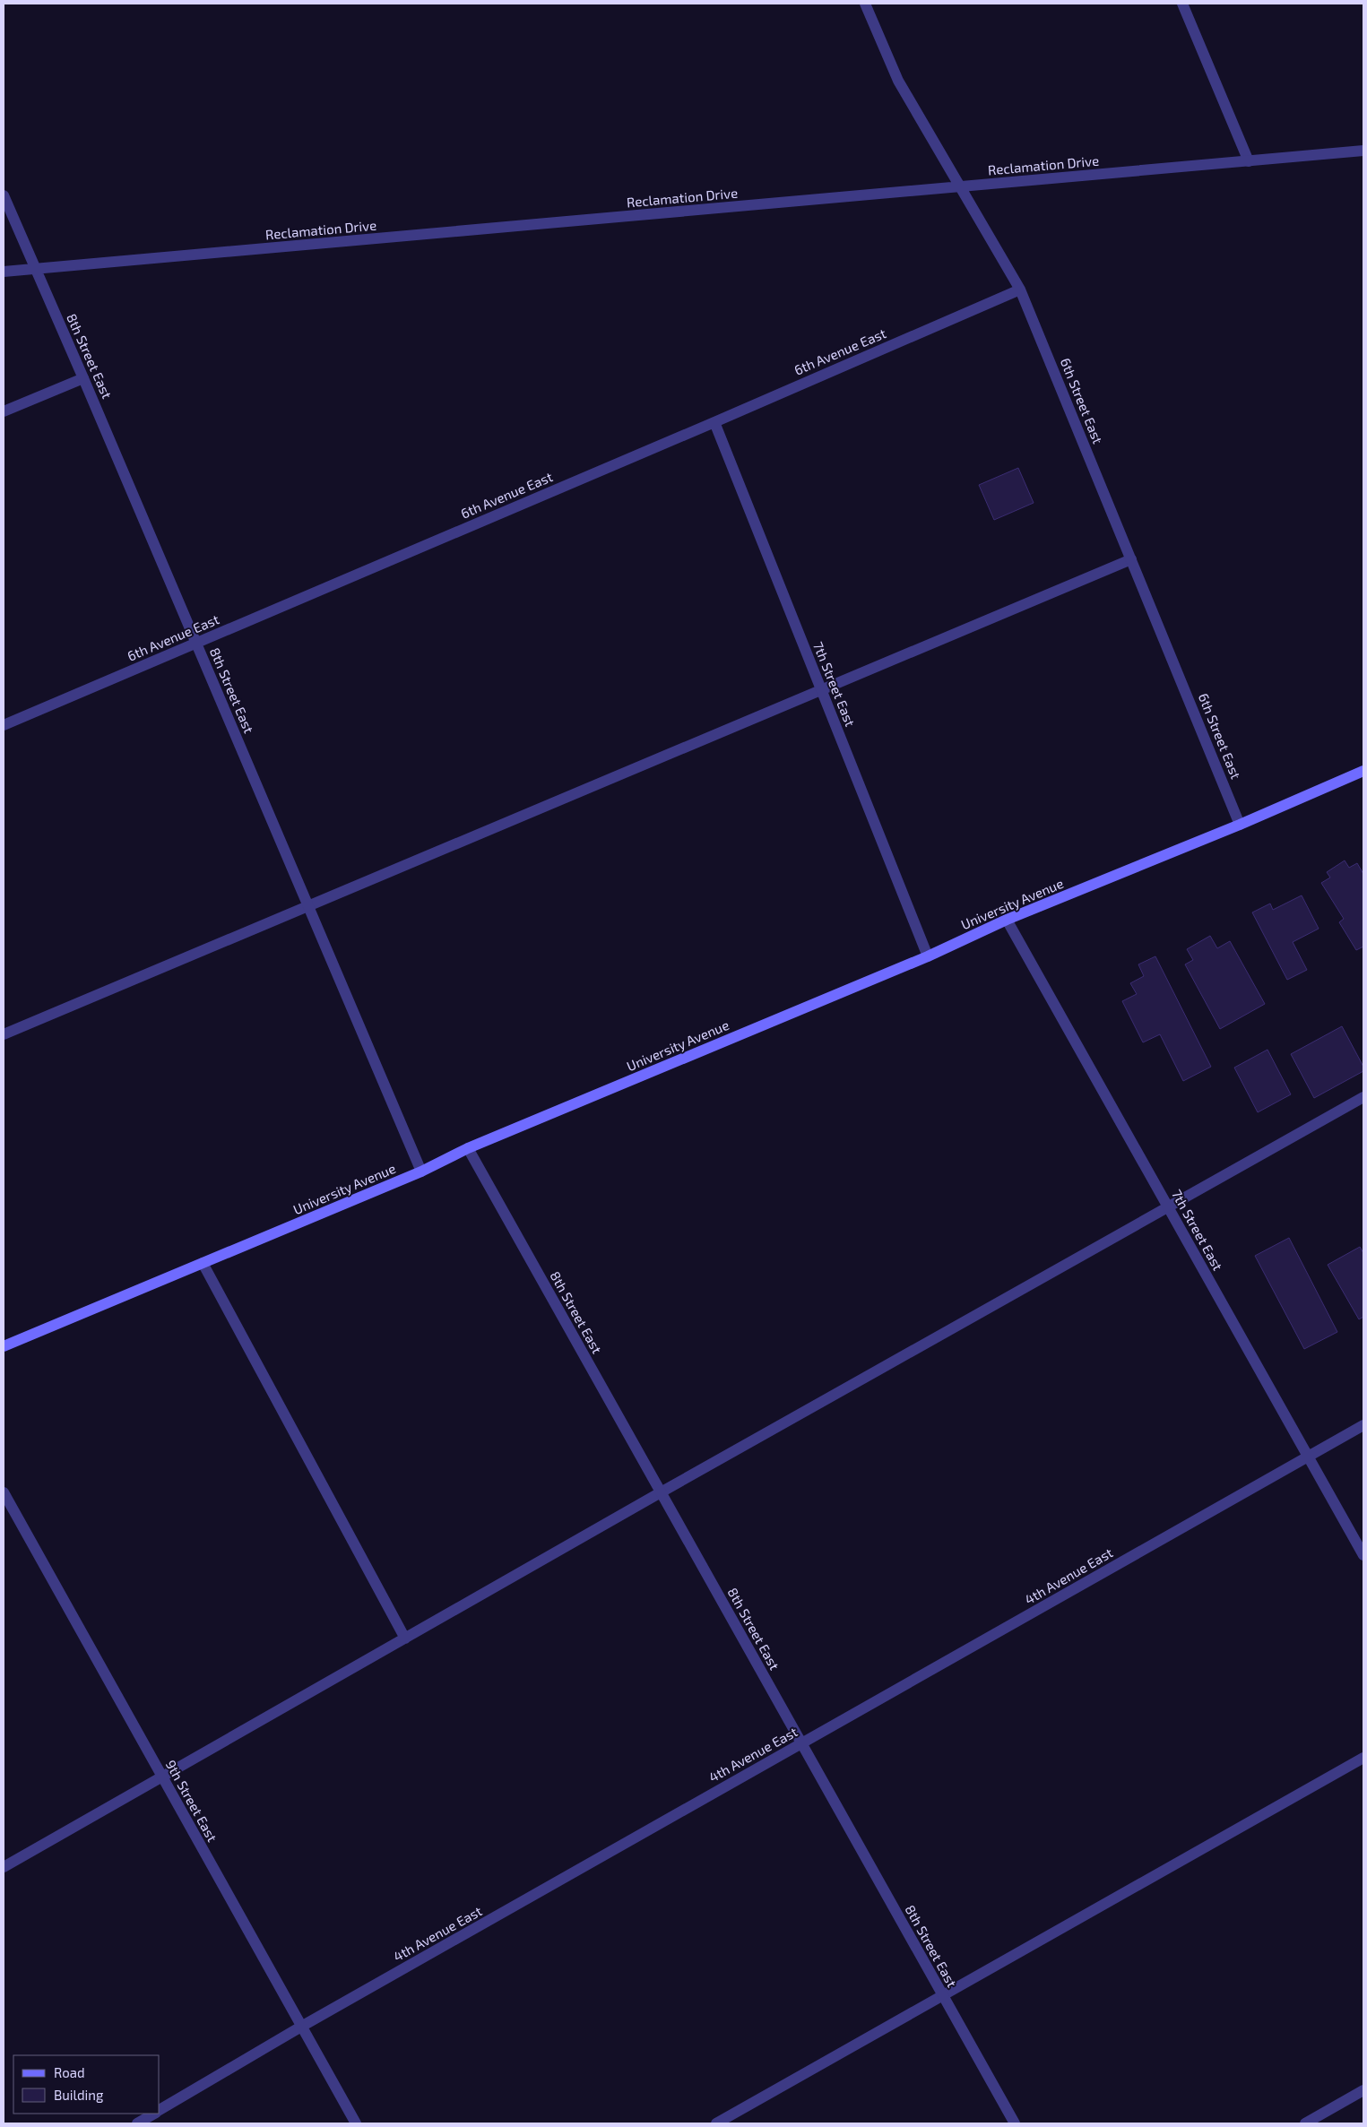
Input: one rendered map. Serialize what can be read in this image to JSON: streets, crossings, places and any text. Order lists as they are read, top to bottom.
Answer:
{
  "streets": {
    "street": [
      "Reclamation Drive",
      "6th Avenue East",
      "8th Street East",
      "6th Street East",
      "7th Street East",
      "University Avenue",
      "4th Avenue East",
      "9th Street East"
    ]
  },
  "crossings": [
    ["Reclamation Drive", "8th Street East"],
    ["Reclamation Drive", "6th Street East"],
    ["6th Avenue East", "8th Street East"],
    ["6th Avenue East", "6th Street East"],
    ["6th Avenue East", "7th Street East"],
    ["8th Street East", "University Avenue"],
    ["8th Street East", "4th Avenue East"],
    ["6th Street East", "University Avenue"],
    ["7th Street East", "University Avenue"],
    ["7th Street East", "4th Avenue East"],
    ["4th Avenue East", "9th Street East"]
  ],
  "legend": ["Road", "Building"]
}
